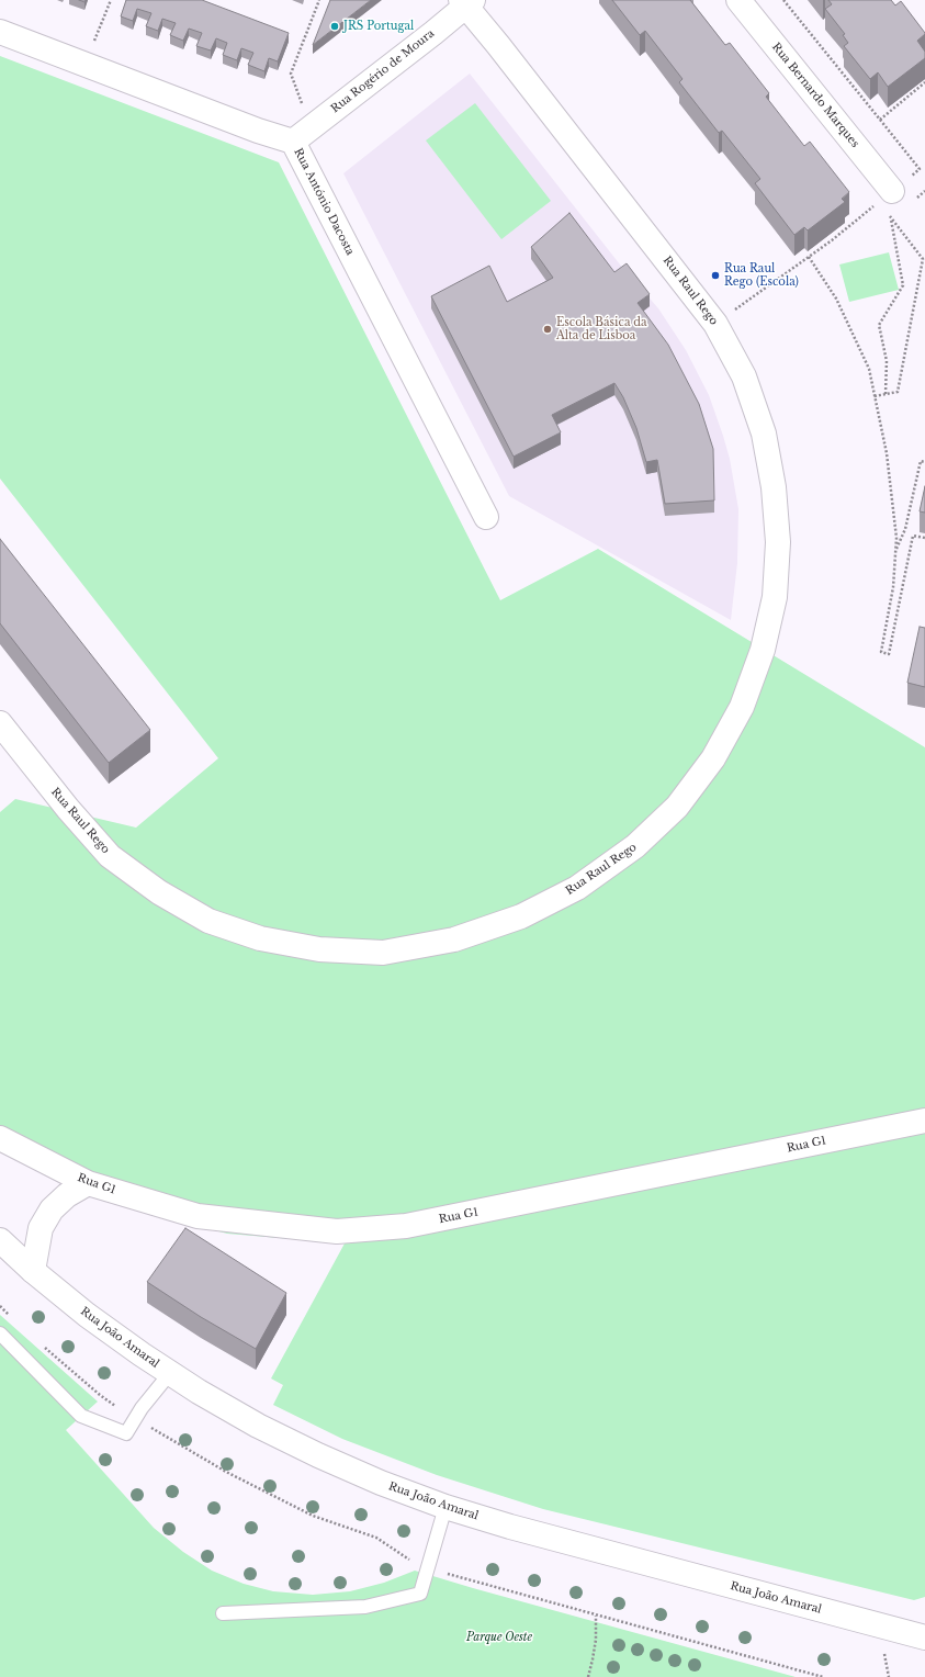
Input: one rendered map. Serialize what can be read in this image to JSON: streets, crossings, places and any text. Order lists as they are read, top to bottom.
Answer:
{
  "streets": {
    "street": [
      "Rua Rogério de Moura",
      "Rua Bernardo Marques",
      "Rua António Dacosta",
      "Rua Raul Rego",
      "Rua G1",
      "Rua João Amaral"
    ]
  },
  "crossings": [
    ["Rua Rogério de Moura", "Rua António Dacosta"],
    ["Rua Rogério de Moura", "Rua Raul Rego"]
  ],
  "parks": ["Parque Oeste"],
  "places": ["JRS Portugal", "Rua Raul Rego (Escola)", "Escola Básica da Alta de Lisboa"]
}
